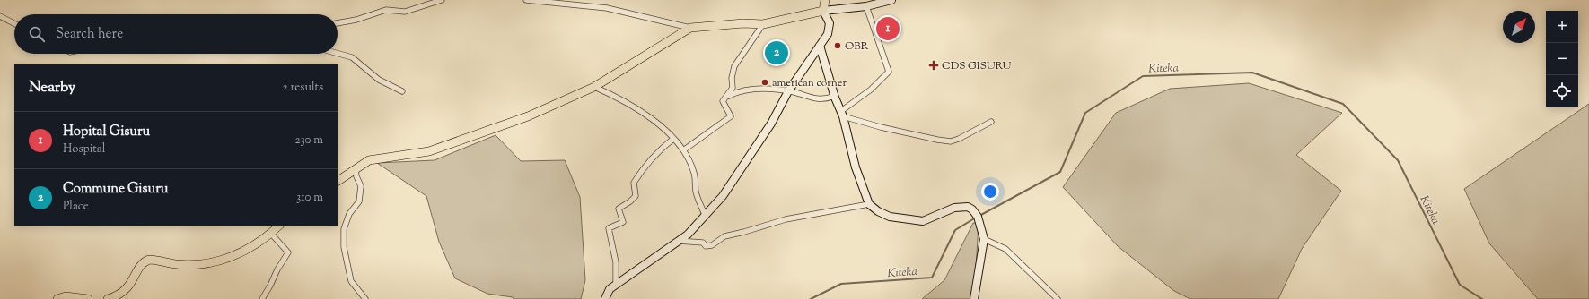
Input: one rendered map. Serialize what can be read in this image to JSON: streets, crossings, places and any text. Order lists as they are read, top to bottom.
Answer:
{
  "water": ["Kiteka"],
  "places": {
    "other": ["OBR", "american corner"],
    "health": ["CDS GISURU"]
  },
  "north": "top right",
  "page": {
    "map_buttons": ["+", "−"],
    "search": "Search here",
    "pins": ["1", "2"],
    "heading": ["Nearby", "2 results"],
    "list": [
      {
        "mark": "1",
        "name": "Hopital Gisuru",
        "note": "Hospital",
        "value": "230 m"
      },
      {
        "mark": "2",
        "name": "Commune Gisuru",
        "note": "Place",
        "value": "310 m"
      }
    ]
  }
}
